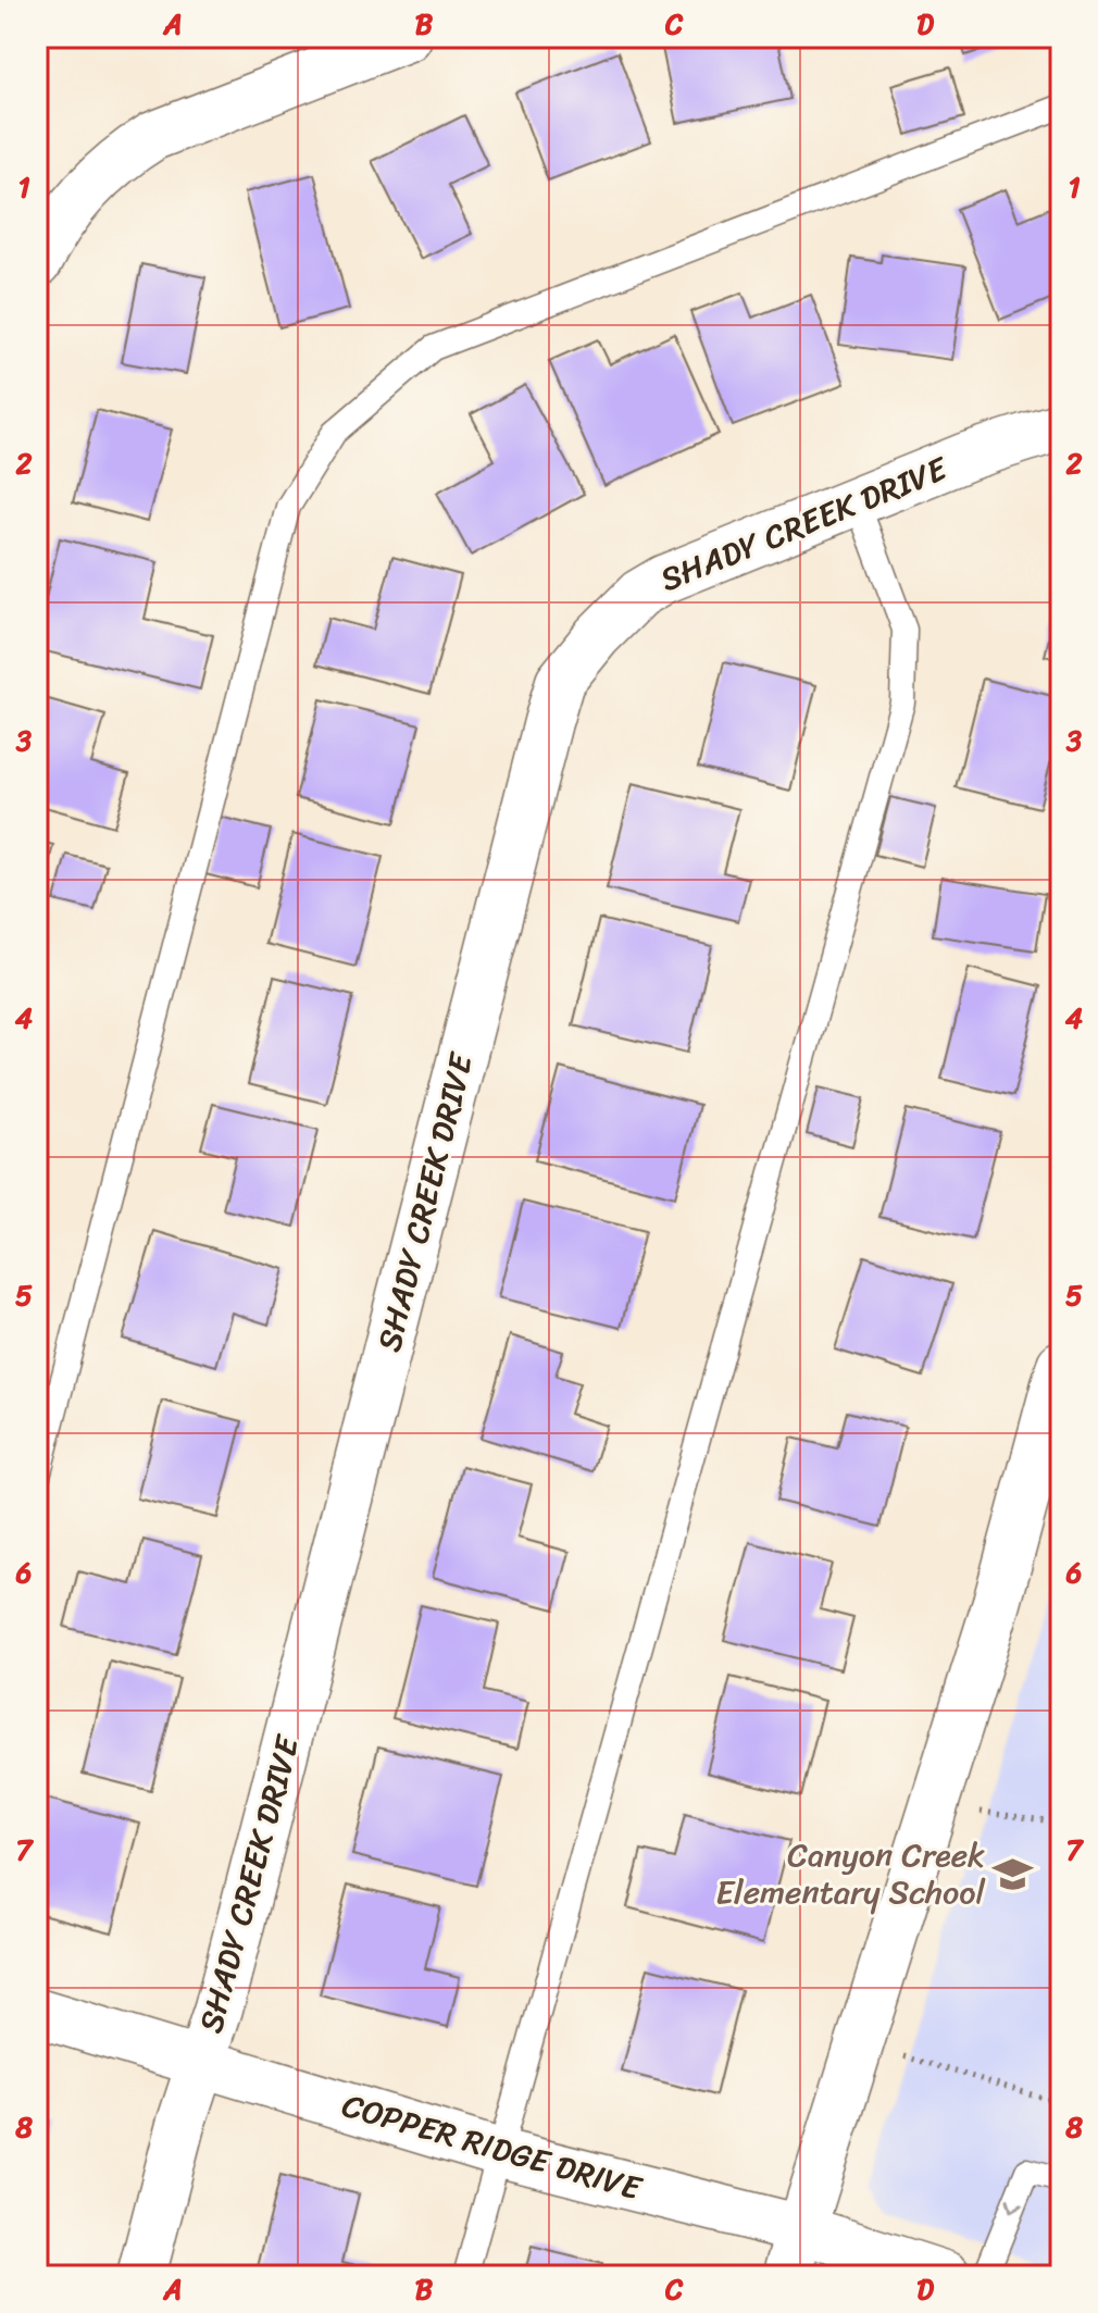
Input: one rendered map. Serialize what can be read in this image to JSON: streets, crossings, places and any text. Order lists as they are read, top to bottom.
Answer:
{
  "streets": {
    "street": ["SHADY CREEK DRIVE", "COPPER RIDGE DRIVE"]
  },
  "crossings": [
    ["SHADY CREEK DRIVE", "COPPER RIDGE DRIVE"]
  ],
  "places": {
    "school or university": ["Canyon Creek Elementary School"]
  },
  "grid": {
    "columns": [
      "A",
      "B",
      "C",
      "D"
    ],
    "rows": [
      "1",
      "2",
      "3",
      "4",
      "5",
      "6",
      "7",
      "8"
    ]
  }
}
